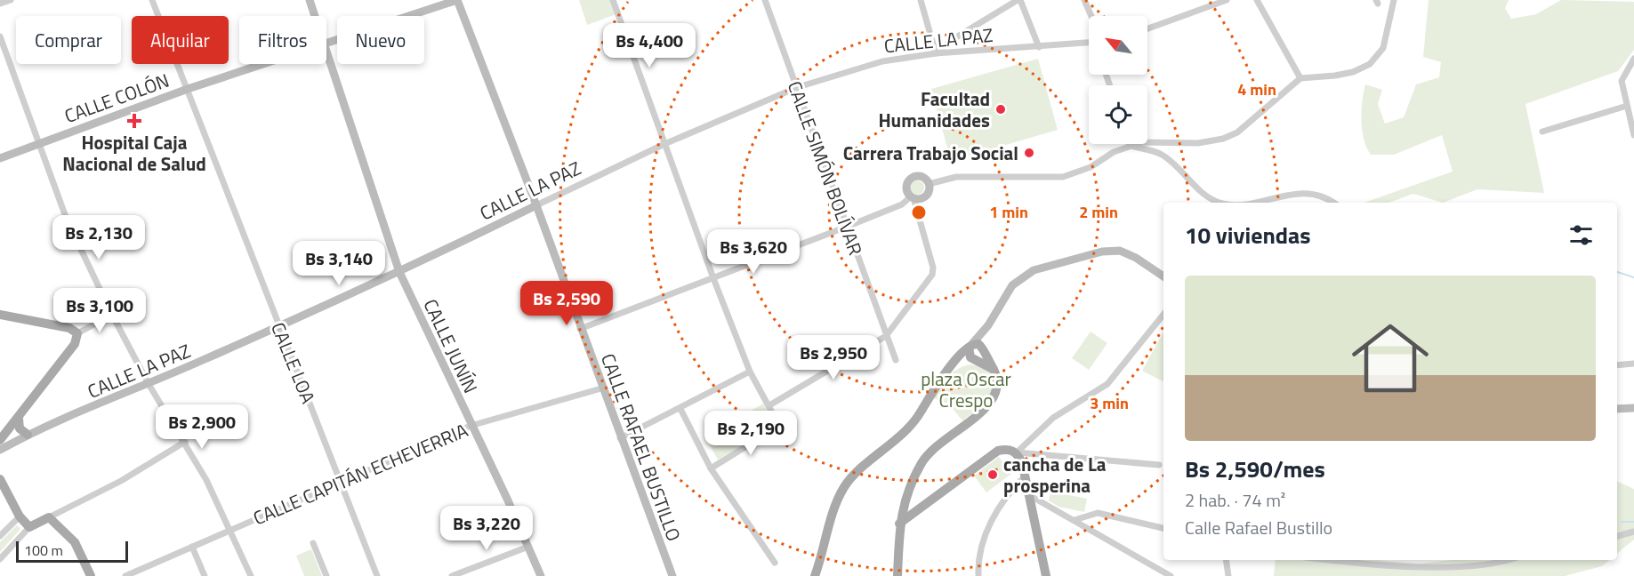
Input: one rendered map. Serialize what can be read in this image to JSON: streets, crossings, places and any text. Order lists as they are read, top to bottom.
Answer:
{
  "streets": {
    "main road": [
      "CALLE LA PAZ",
      "CALLE COLÓN",
      "CALLE JUNÍN",
      "CALLE RAFAEL BUSTILLO"
    ],
    "street": ["CALLE SIMÓN BOLÍVAR", "CALLE LOA", "CALLE CAPITÁN ECHEVERRIA"]
  },
  "crossings": [
    ["CALLE LA PAZ", "CALLE SIMÓN BOLÍVAR"],
    ["CALLE LA PAZ", "CALLE JUNÍN"],
    ["CALLE LA PAZ", "CALLE LOA"],
    ["CALLE LA PAZ", "CALLE RAFAEL BUSTILLO"],
    ["CALLE COLÓN", "CALLE LOA"],
    ["CALLE COLÓN", "CALLE RAFAEL BUSTILLO"],
    ["CALLE JUNÍN", "CALLE CAPITÁN ECHEVERRIA"],
    ["CALLE LOA", "CALLE CAPITÁN ECHEVERRIA"],
    ["CALLE RAFAEL BUSTILLO", "CALLE CAPITÁN ECHEVERRIA"]
  ],
  "parks": ["plaza Oscar Crespo"],
  "places": {
    "other": ["Facultad Humanidades", "Carrera Trabajo Social", "cancha de La prosperina"],
    "health": ["Hospital Caja Nacional de Salud"]
  },
  "scale_bar": "100 m",
  "north": "top left",
  "page": {
    "chip": [
      "Comprar",
      "Alquilar",
      "Filtros",
      "Nuevo"
    ],
    "price": [
      "Bs 4,400",
      "Bs 2,130",
      "Bs 3,620",
      "Bs 3,140",
      "Bs 2,590",
      "Bs 3,100",
      "Bs 2,950",
      "Bs 2,900",
      "Bs 2,190",
      "Bs 3,220"
    ],
    "heading": "10 viviendas",
    "list": [
      {
        "name": "Bs 2,590/mes",
        "note": "2 hab. · 74 m² · Calle Rafael Bustillo"
      }
    ],
    "scale": "100 m"
  },
  "rings": [
    "4 min",
    "1 min",
    "2 min",
    "3 min"
  ]
}
